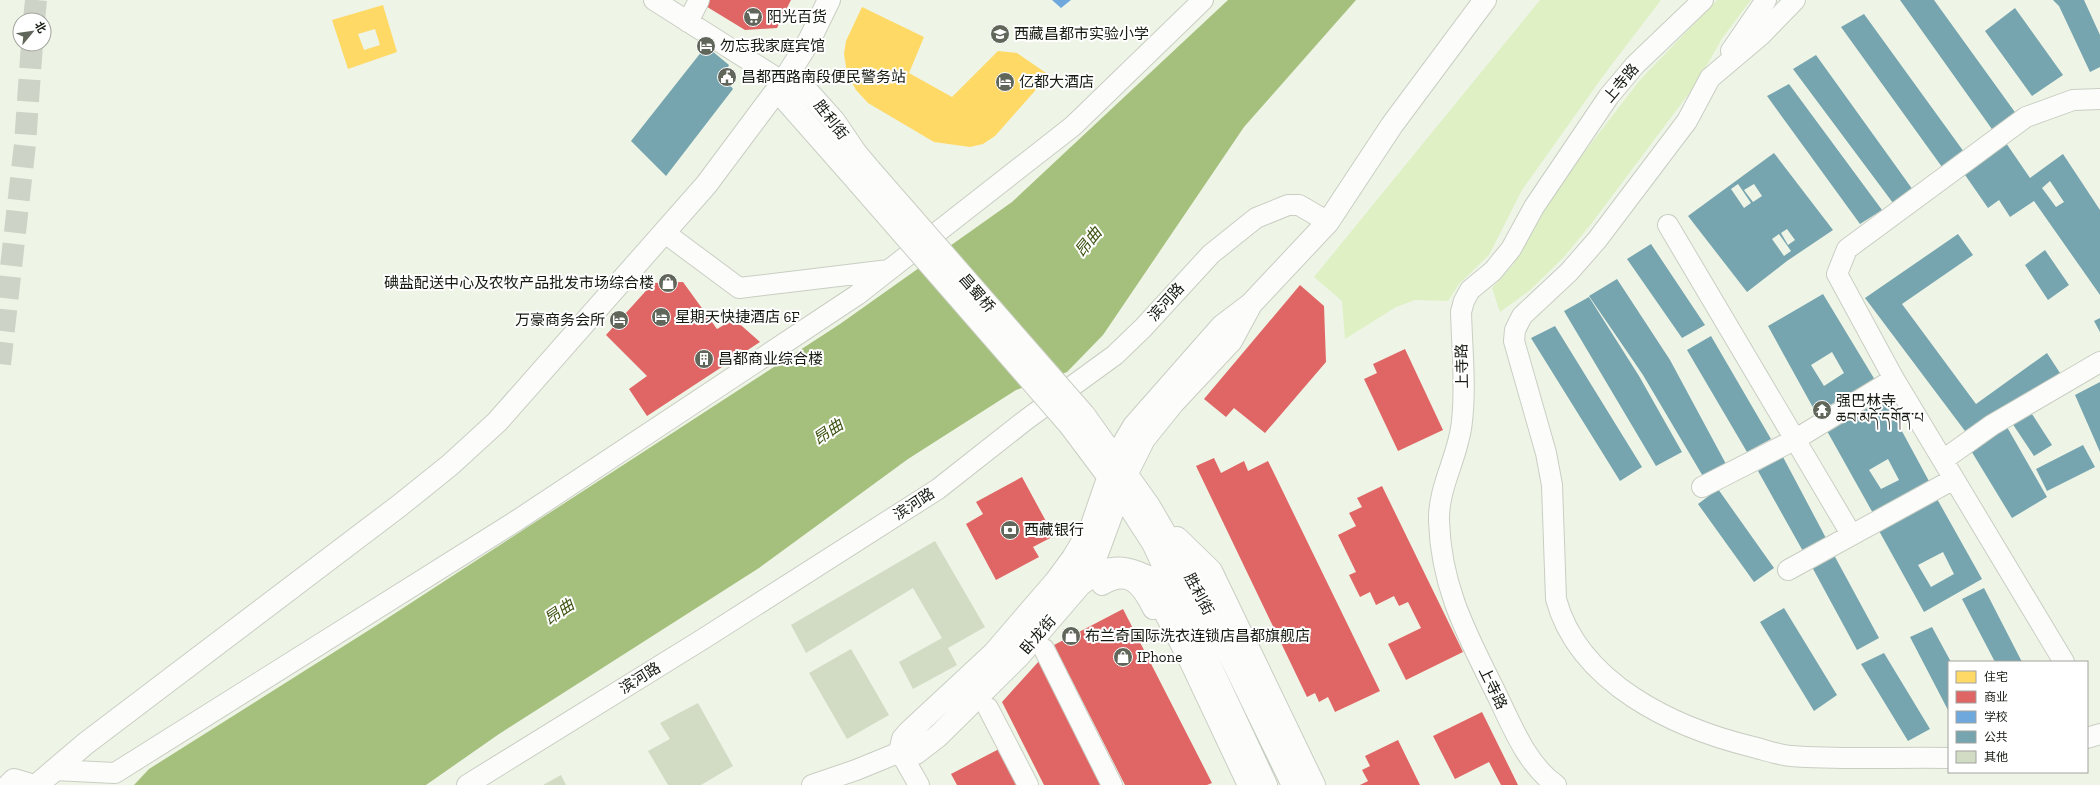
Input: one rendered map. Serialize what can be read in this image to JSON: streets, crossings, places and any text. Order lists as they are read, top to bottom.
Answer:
{
  "streets": {
    "main road": ["胜利街", "昌蜀桥", "卧龙街"],
    "street": ["上寺路", "滨河路"]
  },
  "crossings": [
    ["胜利街", "昌蜀桥"],
    ["胜利街", "卧龙街"]
  ],
  "water": ["昂曲"],
  "places": {
    "supermarket": ["阳光百货"],
    "school or university": ["西藏昌都市实验小学"],
    "hotel": [
      "勿忘我家庭宾馆",
      "亿都大酒店",
      "星期天快捷酒店 6F",
      "万豪商务会所"
    ],
    "public building": ["昌都西路南段便民警务站"],
    "shop": ["碘盐配送中心及农牧产品批发市场综合楼", "布兰奇国际洗衣连锁店昌都旗舰店", "IPhone"],
    "building": ["昌都商业综合楼"],
    "temple": ["强巴林寺 ཆབ་མདོ་དགོན་པ"],
    "bank": ["西藏银行"]
  },
  "legend": [
    "住宅",
    "商业",
    "学校",
    "公共",
    "其他"
  ],
  "north": "top right"
}
